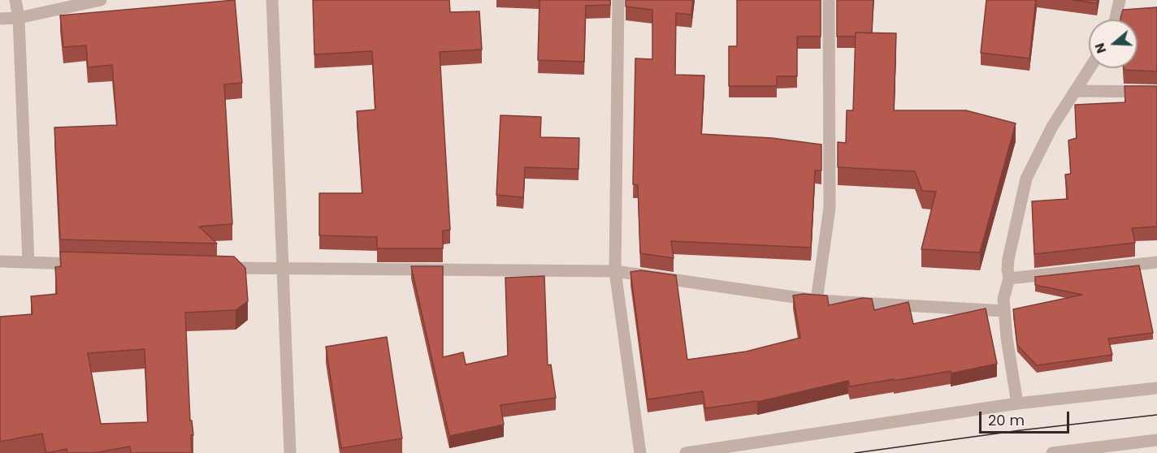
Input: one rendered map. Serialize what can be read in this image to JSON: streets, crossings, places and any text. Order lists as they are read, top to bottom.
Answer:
{
  "scale_bar": "20 m",
  "north": "left"
}
